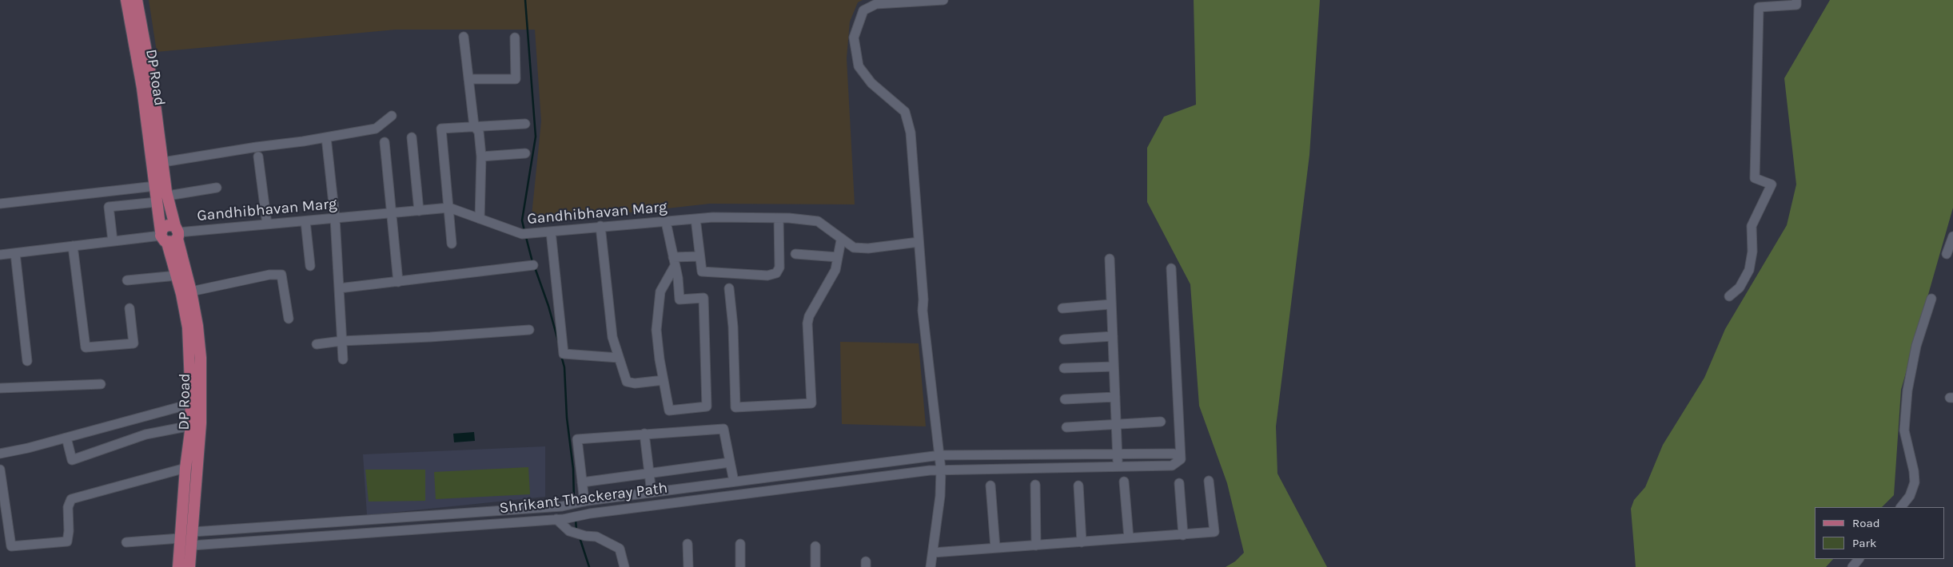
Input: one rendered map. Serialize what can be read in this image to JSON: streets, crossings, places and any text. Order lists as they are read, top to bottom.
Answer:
{
  "streets": {
    "main road": ["DP Road", "Shrikant Thackeray Path"],
    "street": ["Gandhibhavan Marg"]
  },
  "crossings": [
    ["DP Road", "Gandhibhavan Marg"],
    ["DP Road", "Shrikant Thackeray Path"]
  ],
  "legend": ["Road", "Park"]
}
